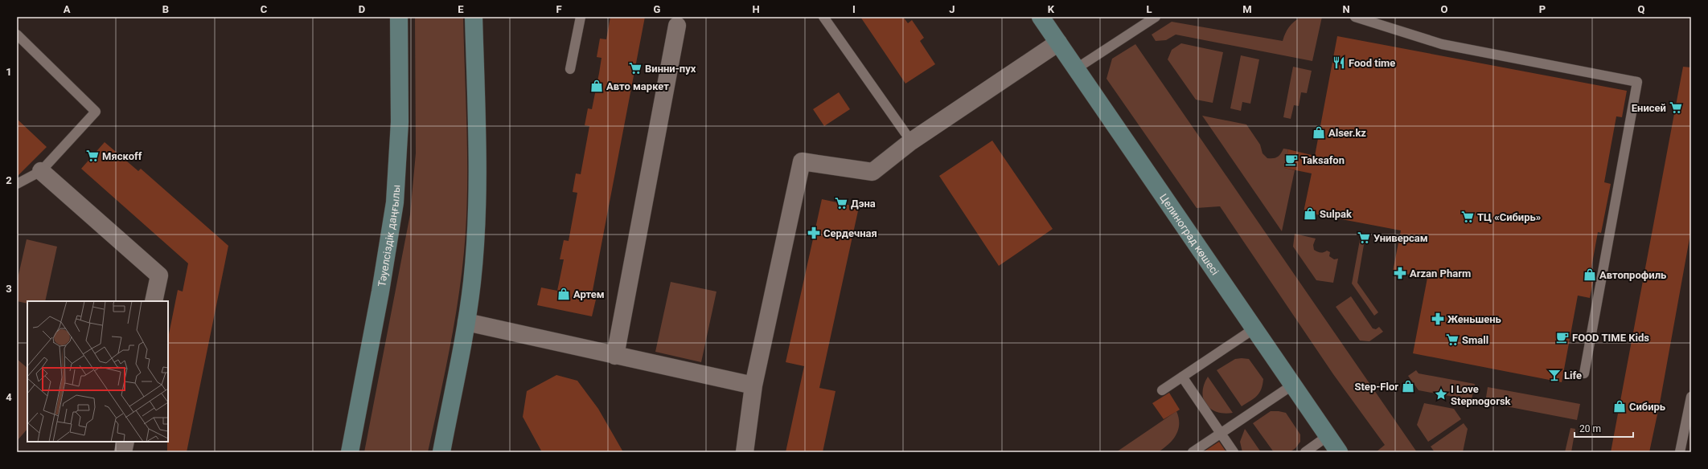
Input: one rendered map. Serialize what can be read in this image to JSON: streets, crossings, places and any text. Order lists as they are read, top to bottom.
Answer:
{
  "streets": {
    "street": ["Целиноград көшесі", "Тәуелсіздік даңғылы"]
  },
  "places": {
    "restaurant": ["Food time"],
    "supermarket": [
      "Винни-пух",
      "Енисей",
      "Мяскoff",
      "Дэна",
      "ТЦ «Сибирь»",
      "Универсам",
      "Small"
    ],
    "shop": [
      "Авто маркет",
      "Alser.kz",
      "Sulpak",
      "Автопрофиль",
      "Артем",
      "Step-Flor",
      "Сибирь"
    ],
    "cafe": ["Taksafon", "FOOD TIME Kids"],
    "pharmacy": ["Сердечная", "Arzan Pharm", "Женьшень"],
    "bar": ["Life"],
    "place": ["I Love Stepnogorsk"]
  },
  "scale_bar": "20 m",
  "grid": {
    "columns": [
      "A",
      "B",
      "C",
      "D",
      "E",
      "F",
      "G",
      "H",
      "I",
      "J",
      "K",
      "L",
      "M",
      "N",
      "O",
      "P",
      "Q"
    ],
    "rows": [
      "1",
      "2",
      "3",
      "4"
    ]
  }
}
